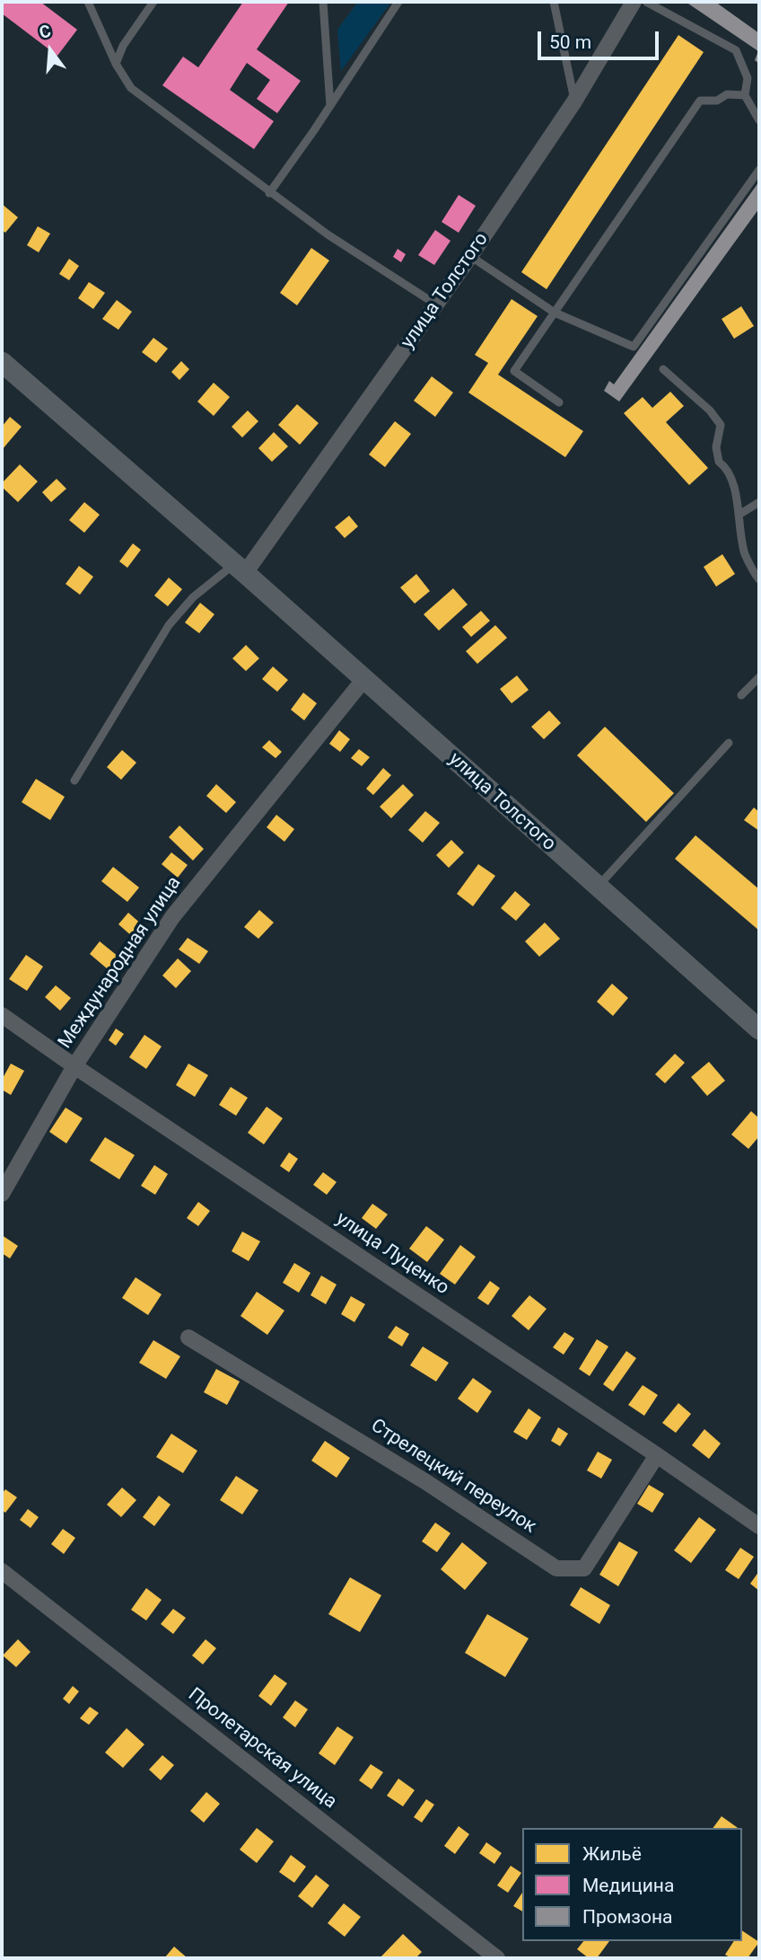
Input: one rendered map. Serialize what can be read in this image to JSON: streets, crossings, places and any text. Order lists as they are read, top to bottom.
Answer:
{
  "streets": {
    "main road": ["улица Толстого"],
    "street": [
      "Международная улица",
      "улица Луценко",
      "Стрелецкий переулок",
      "Пролетарская улица"
    ]
  },
  "crossings": [
    ["улица Толстого", "Международная улица"],
    ["Международная улица", "улица Луценко"],
    ["улица Луценко", "Стрелецкий переулок"]
  ],
  "legend": ["Жильё", "Медицина", "Промзона"],
  "scale_bar": "50 m",
  "north": "top"
}
